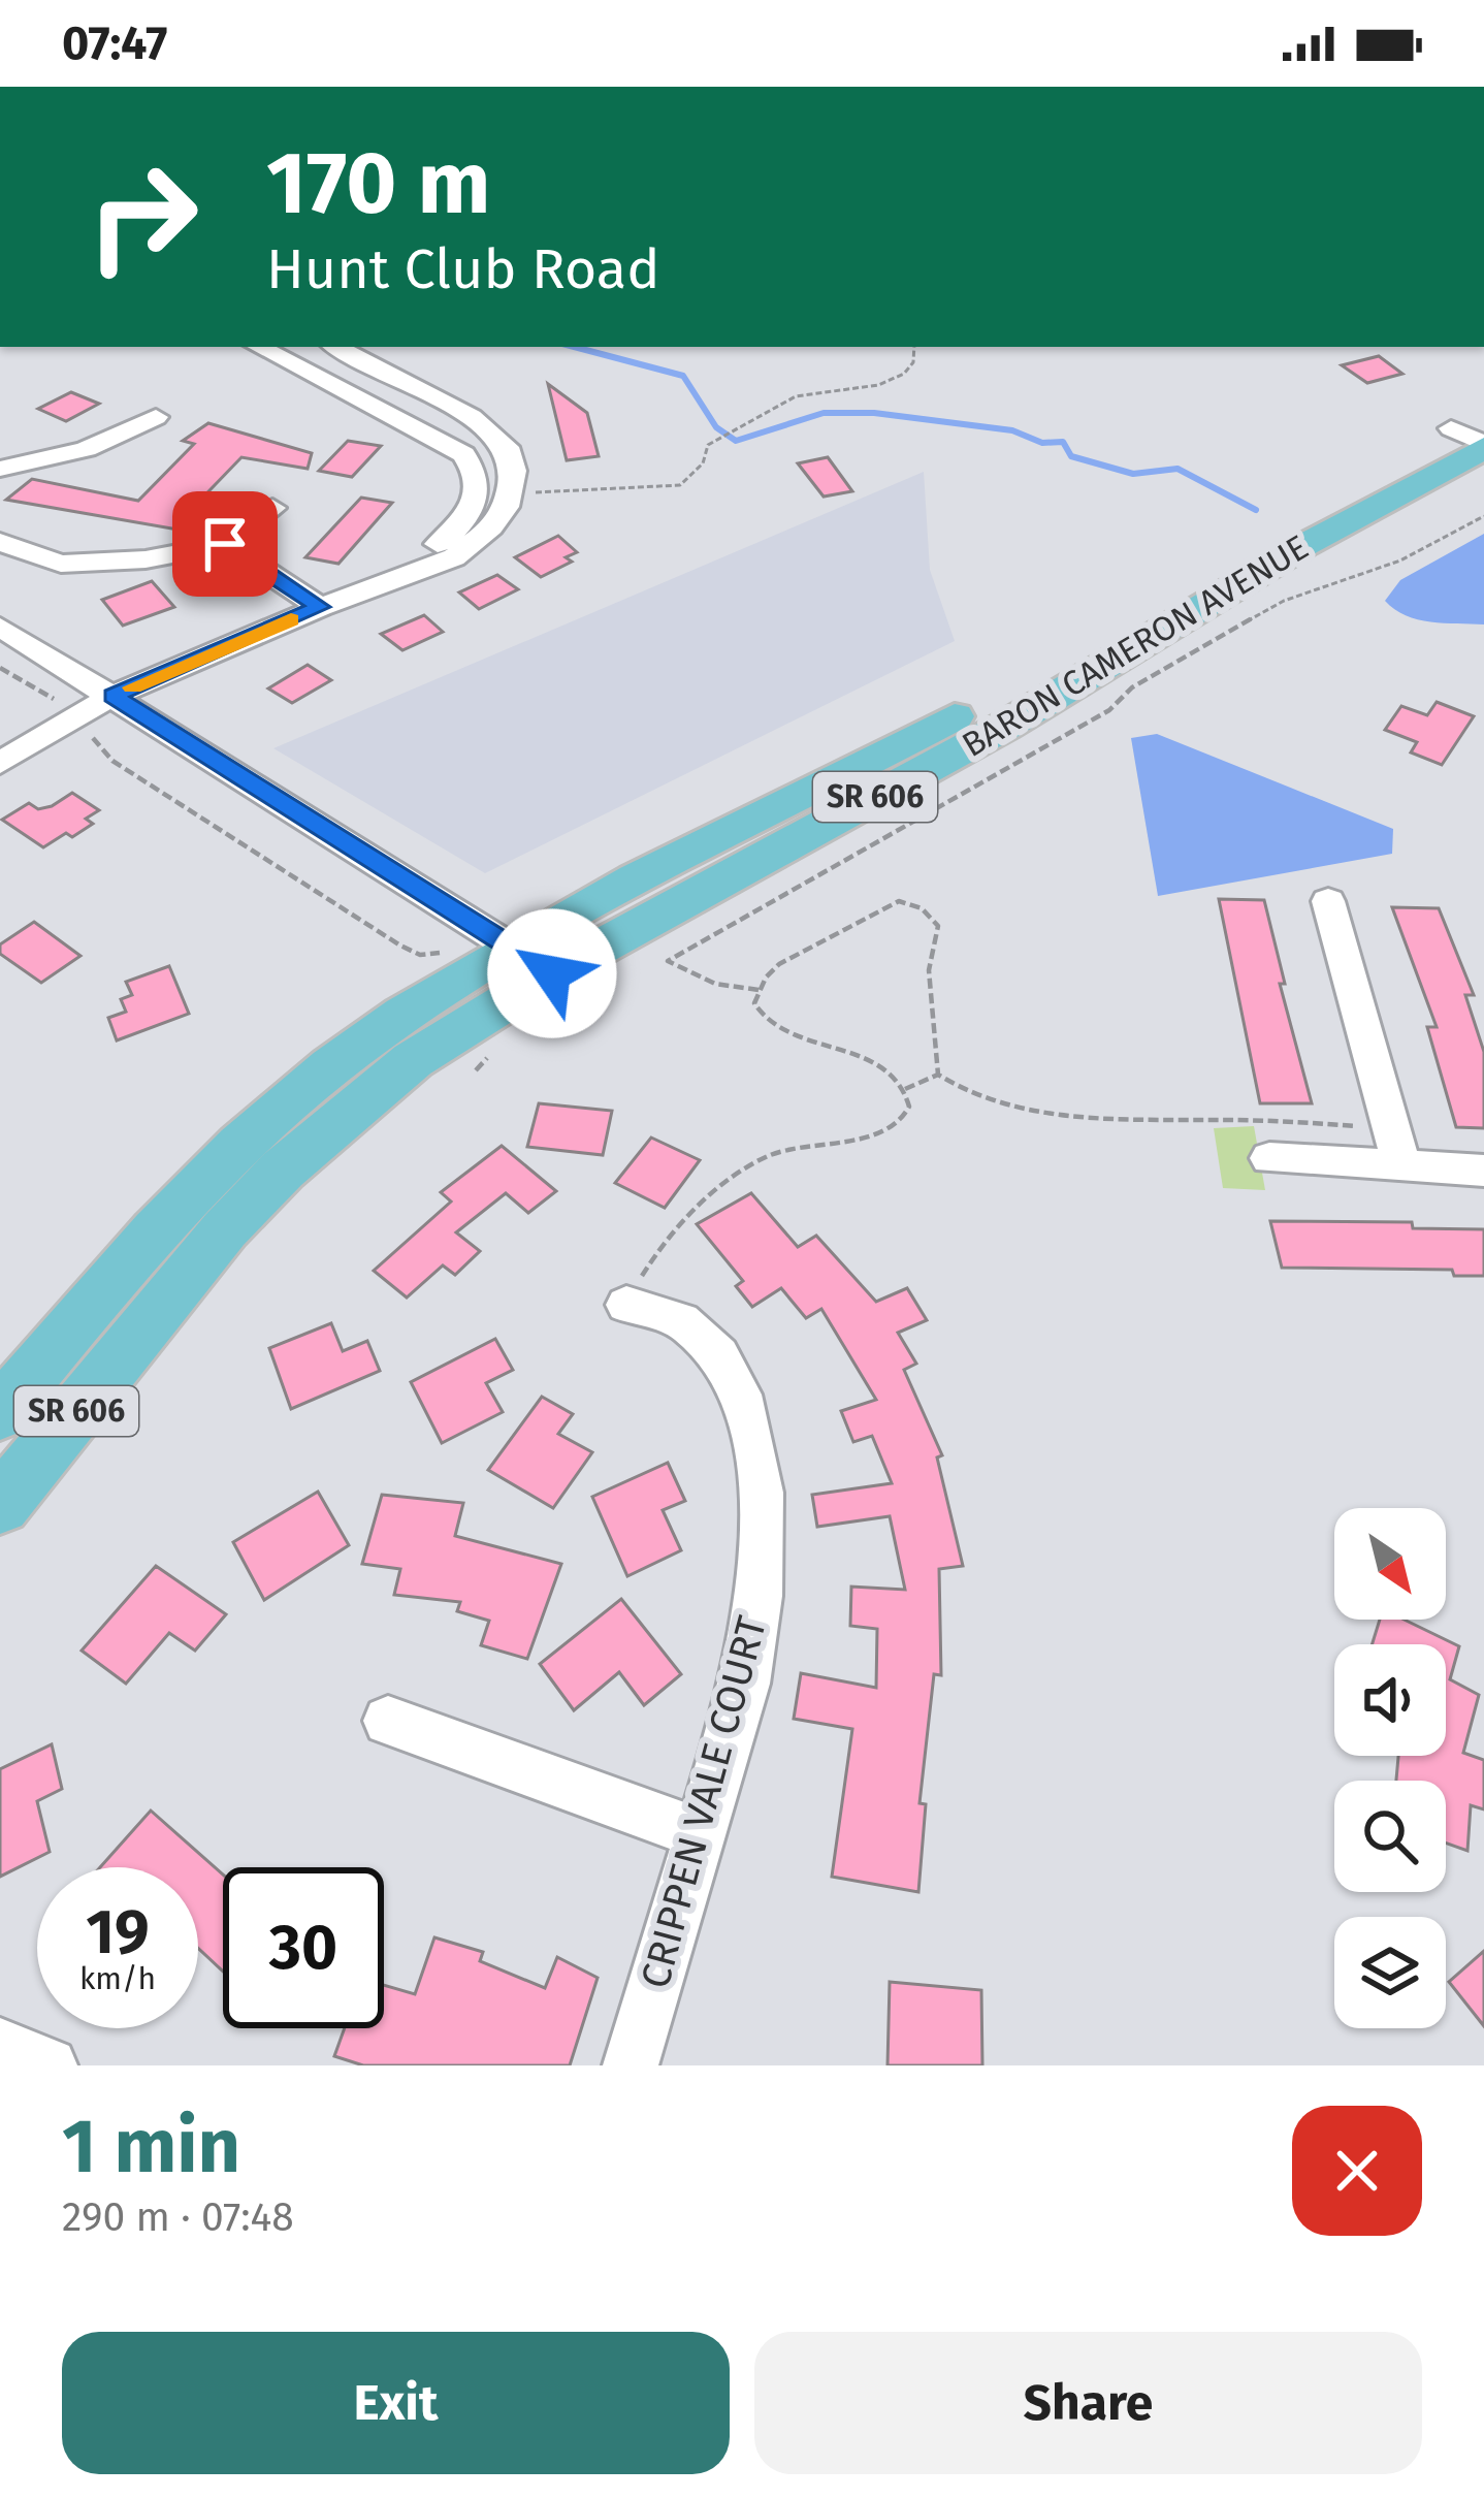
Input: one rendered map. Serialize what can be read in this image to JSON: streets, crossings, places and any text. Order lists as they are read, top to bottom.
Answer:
{
  "streets": {
    "main road": ["BARON CAMERON AVENUE", "SR 606"],
    "street": ["CRIPPEN VALE COURT"]
  },
  "north": "bottom right",
  "page": {
    "status": "07:47",
    "turn": ["170 m", "Hunt Club Road"],
    "speed": "19 km/h",
    "limit": "30",
    "heading": ["1 min", "290 m · 07:48"],
    "buttons": ["Exit", "Share"]
  }
}
